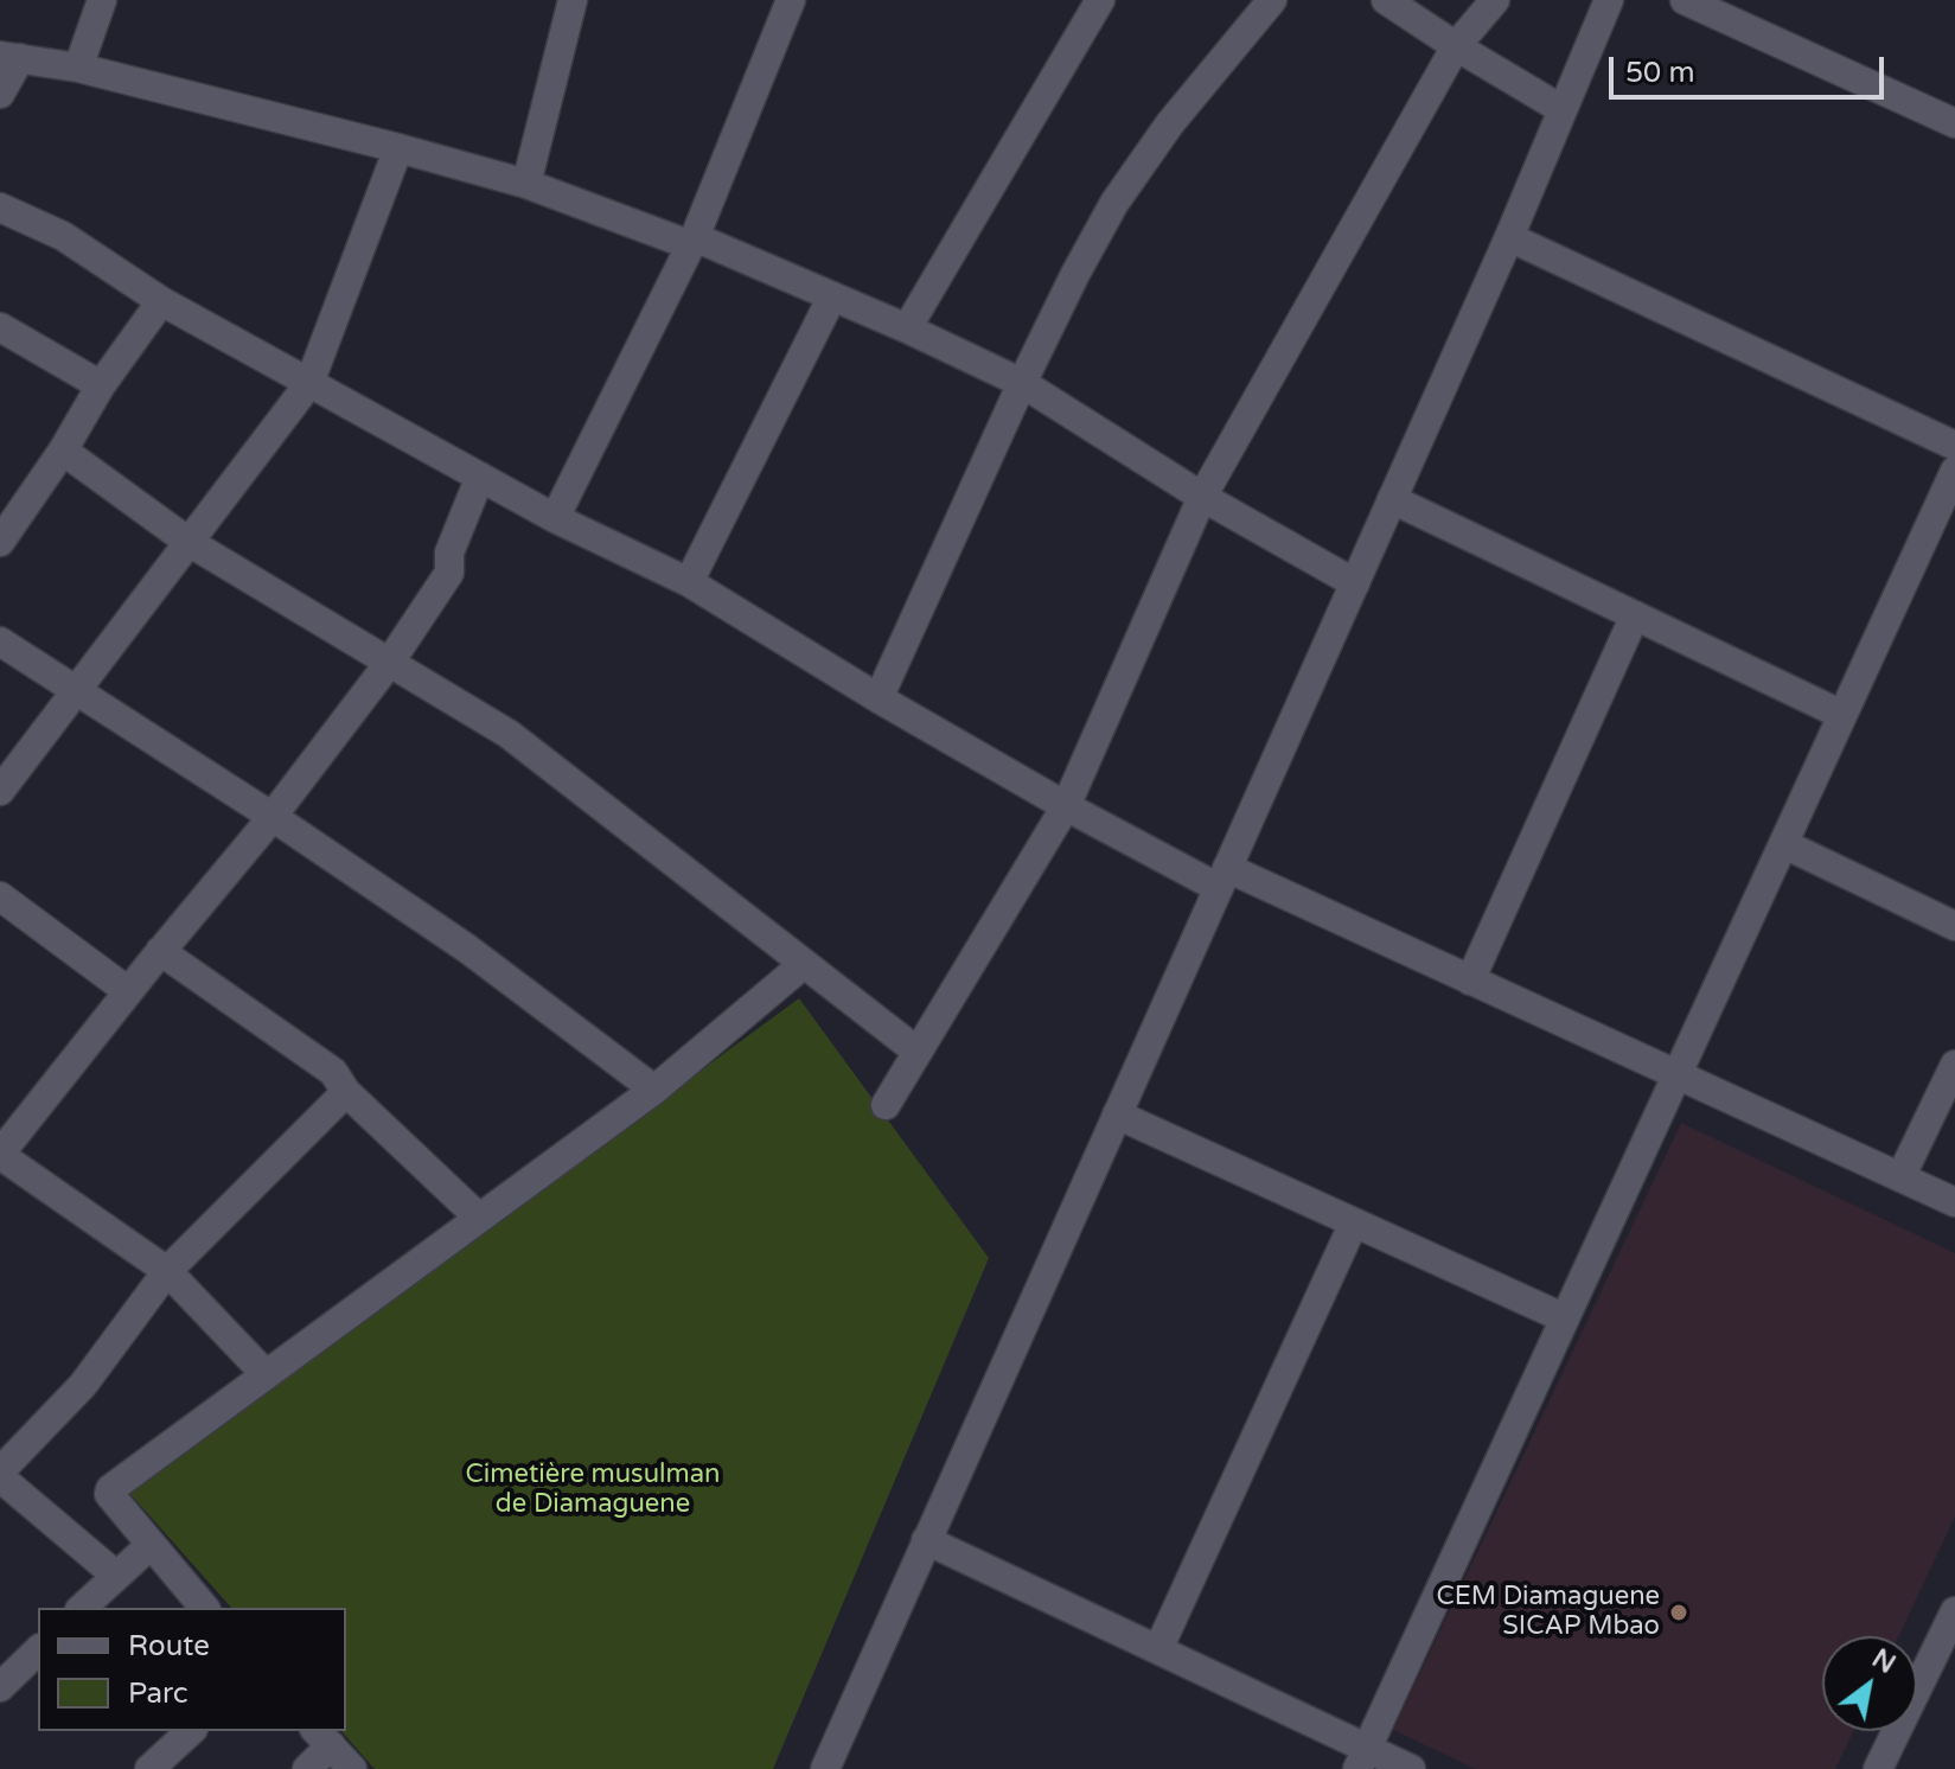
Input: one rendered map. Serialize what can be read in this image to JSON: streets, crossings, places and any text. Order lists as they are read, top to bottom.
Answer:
{
  "parks": ["Cimetière musulman de Diamaguene"],
  "places": ["CEM Diamaguene SICAP Mbao"],
  "legend": ["Route", "Parc"],
  "scale_bar": "50 m",
  "north": "top right"
}
